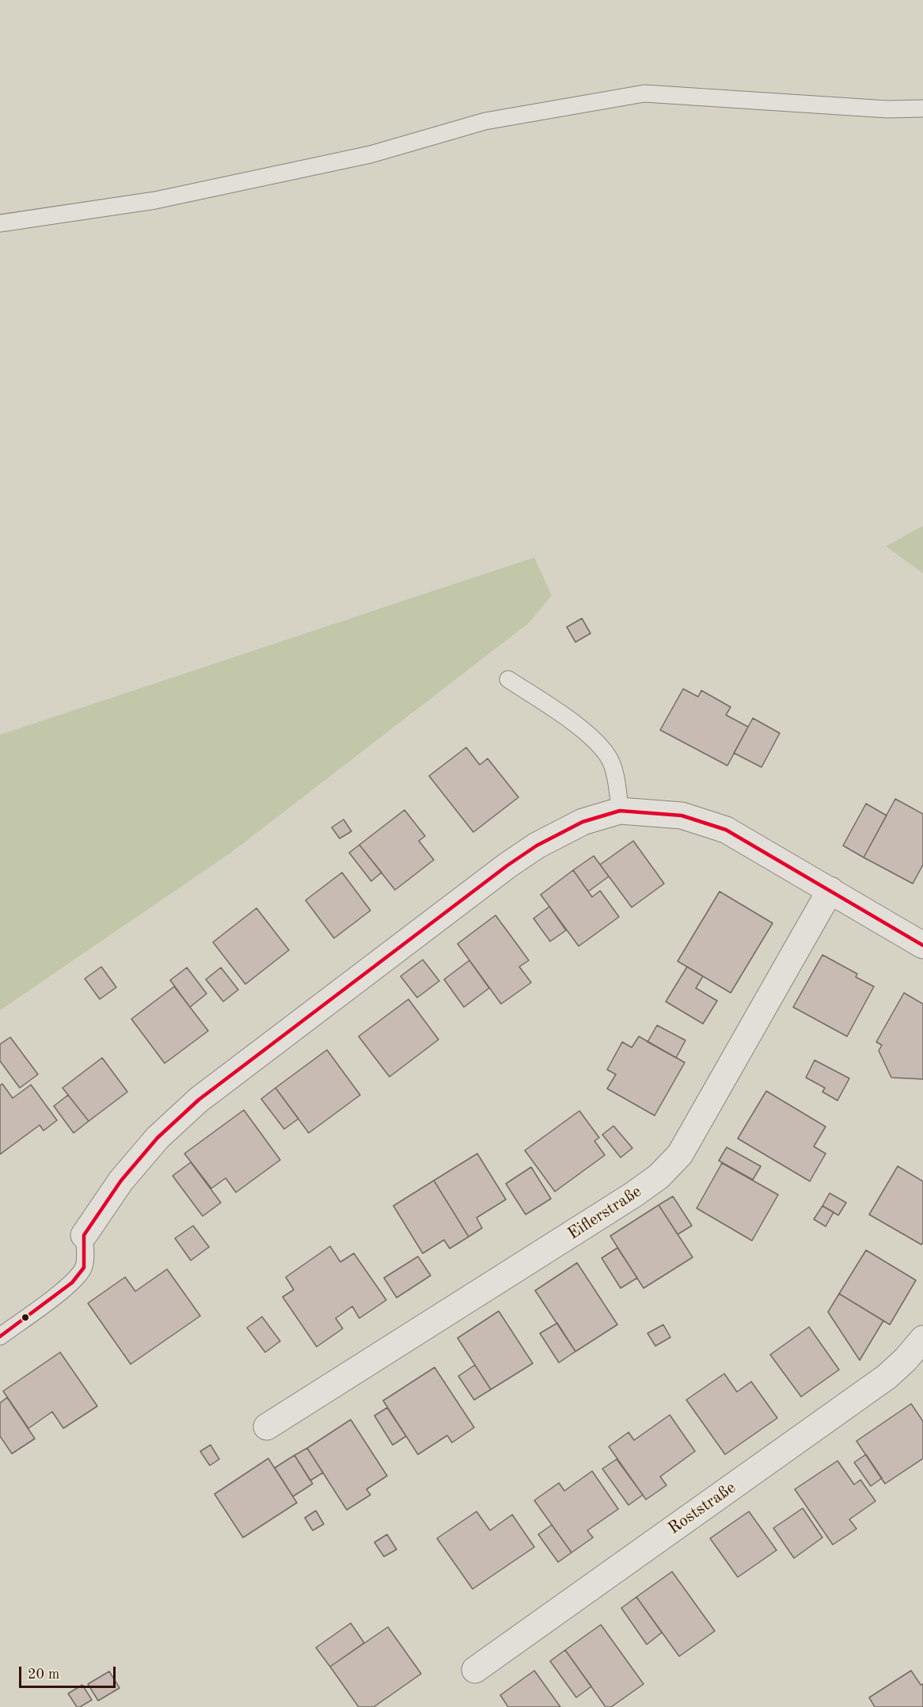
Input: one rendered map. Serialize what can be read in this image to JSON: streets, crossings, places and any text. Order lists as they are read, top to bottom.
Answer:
{
  "streets": {
    "street": ["Eiflerstraße", "Roststraße"]
  },
  "scale_bar": "20 m"
}
